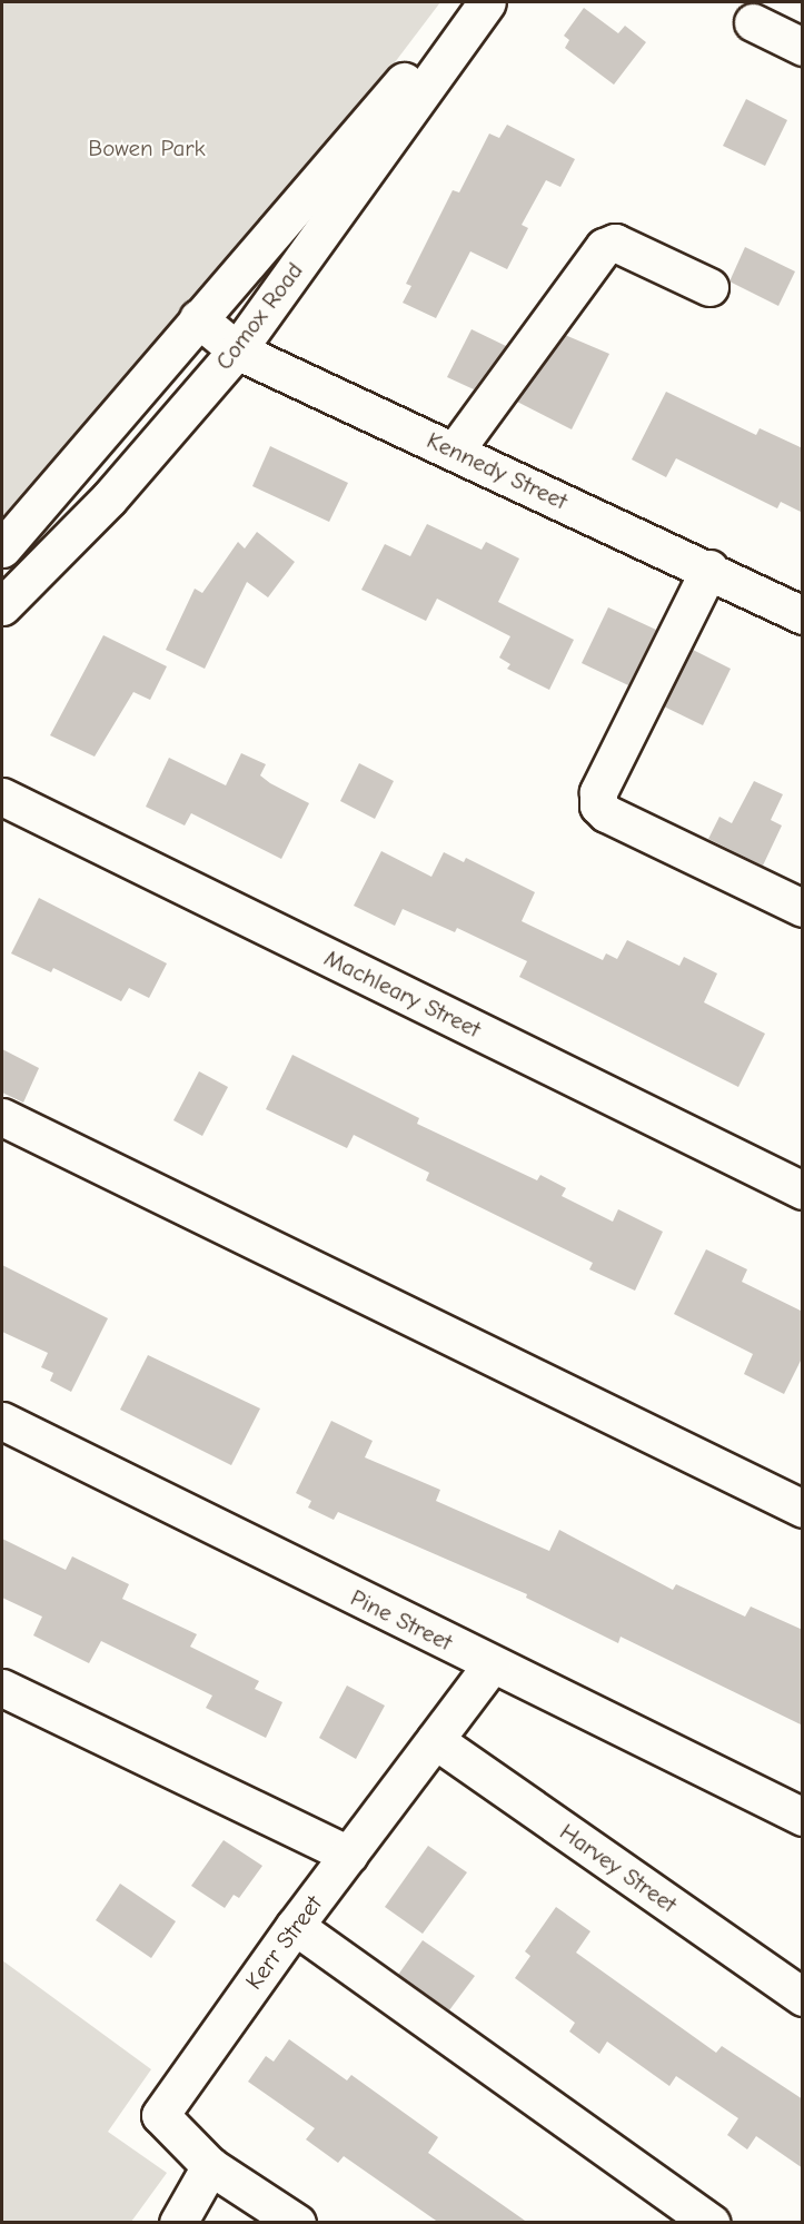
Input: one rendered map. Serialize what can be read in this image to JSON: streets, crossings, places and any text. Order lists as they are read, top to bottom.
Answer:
{
  "streets": {
    "street": [
      "Comox Road",
      "Kennedy Street",
      "Machleary Street",
      "Pine Street",
      "Harvey Street",
      "Kerr Street"
    ]
  },
  "crossings": [
    ["Comox Road", "Kennedy Street"],
    ["Pine Street", "Kerr Street"],
    ["Harvey Street", "Kerr Street"]
  ],
  "parks": ["Bowen Park"]
}
